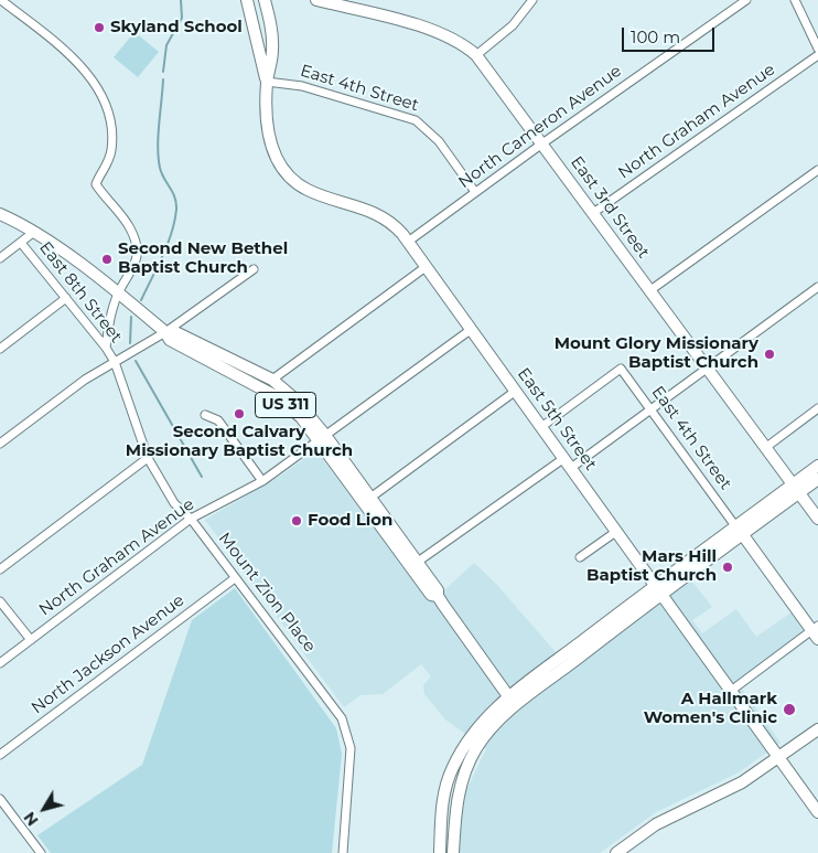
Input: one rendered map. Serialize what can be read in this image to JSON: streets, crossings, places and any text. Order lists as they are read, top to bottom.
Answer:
{
  "streets": {
    "main road": [
      "East 4th Street",
      "East 3rd Street",
      "US 311",
      "East 5th Street"
    ],
    "street": [
      "North Graham Avenue",
      "North Cameron Avenue",
      "East 8th Street",
      "Mount Zion Place",
      "North Jackson Avenue"
    ]
  },
  "crossings": [
    ["East 4th Street", "North Cameron Avenue"],
    ["East 4th Street", "East 5th Street"],
    ["North Graham Avenue", "East 3rd Street"],
    ["North Graham Avenue", "US 311"],
    ["North Graham Avenue", "East 5th Street"],
    ["North Graham Avenue", "Mount Zion Place"],
    ["North Cameron Avenue", "East 3rd Street"],
    ["North Cameron Avenue", "East 5th Street"],
    ["East 8th Street", "Mount Zion Place"],
    ["Mount Zion Place", "North Jackson Avenue"]
  ],
  "places": [
    "Skyland School",
    "Second New Bethel Baptist Church",
    "Mount Glory Missionary Baptist Church",
    "Second Calvary Missionary Baptist Church",
    "Food Lion",
    "Mars Hill Baptist Church",
    "A Hallmark Women's Clinic"
  ],
  "scale_bar": "100 m",
  "north": "bottom left"
}
